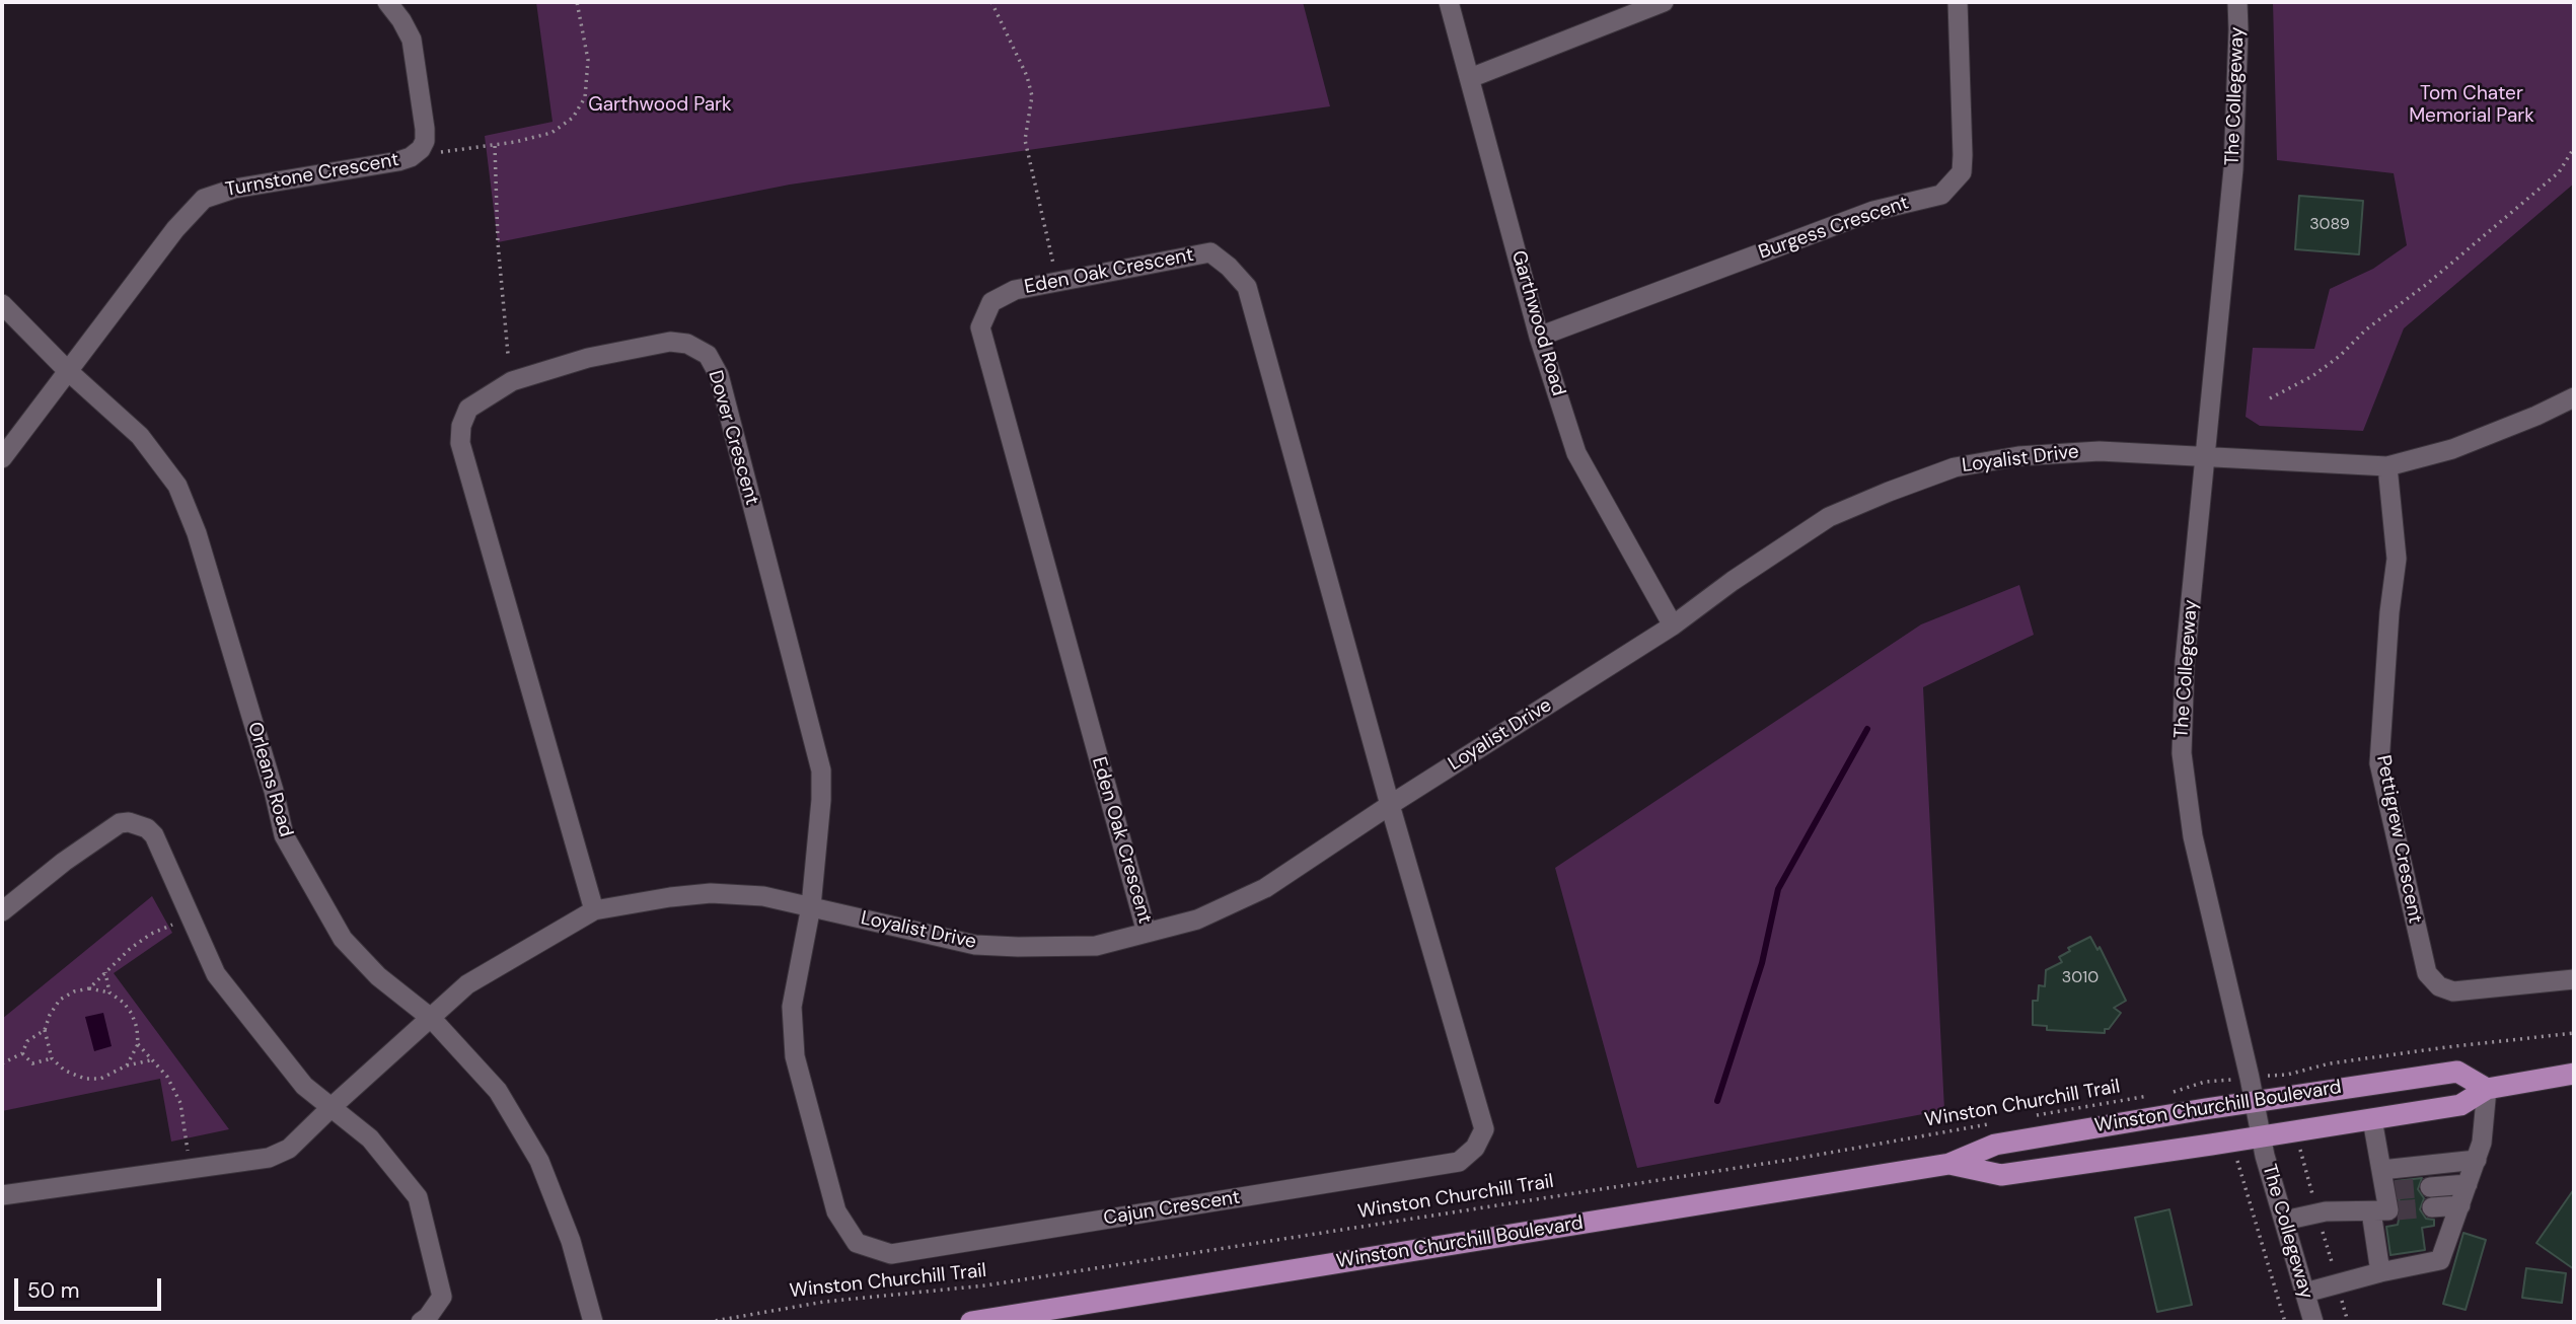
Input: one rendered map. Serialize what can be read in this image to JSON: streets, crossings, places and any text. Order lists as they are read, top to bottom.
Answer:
{
  "streets": {
    "main road": ["Winston Churchill Boulevard"],
    "street": [
      "The Collegeway",
      "Turnstone Crescent",
      "Burgess Crescent",
      "Eden Oak Crescent",
      "Garthwood Road",
      "Dover Crescent",
      "Loyalist Drive",
      "Orleans Road",
      "Pettigrew Crescent",
      "Cajun Crescent"
    ],
    "path": ["Winston Churchill Trail"]
  },
  "crossings": [
    ["The Collegeway", "Loyalist Drive"],
    ["The Collegeway", "Winston Churchill Boulevard"],
    ["Turnstone Crescent", "Orleans Road"],
    ["Burgess Crescent", "Garthwood Road"],
    ["Eden Oak Crescent", "Loyalist Drive"],
    ["Eden Oak Crescent", "Cajun Crescent"],
    ["Garthwood Road", "Loyalist Drive"],
    ["Dover Crescent", "Loyalist Drive"],
    ["Dover Crescent", "Cajun Crescent"],
    ["Loyalist Drive", "Orleans Road"],
    ["Loyalist Drive", "Pettigrew Crescent"],
    ["Loyalist Drive", "Cajun Crescent"]
  ],
  "parks": ["Tom Chater Memorial Park", "Garthwood Park"],
  "house_numbers": ["3089", "3010"],
  "scale_bar": "50 m"
}
